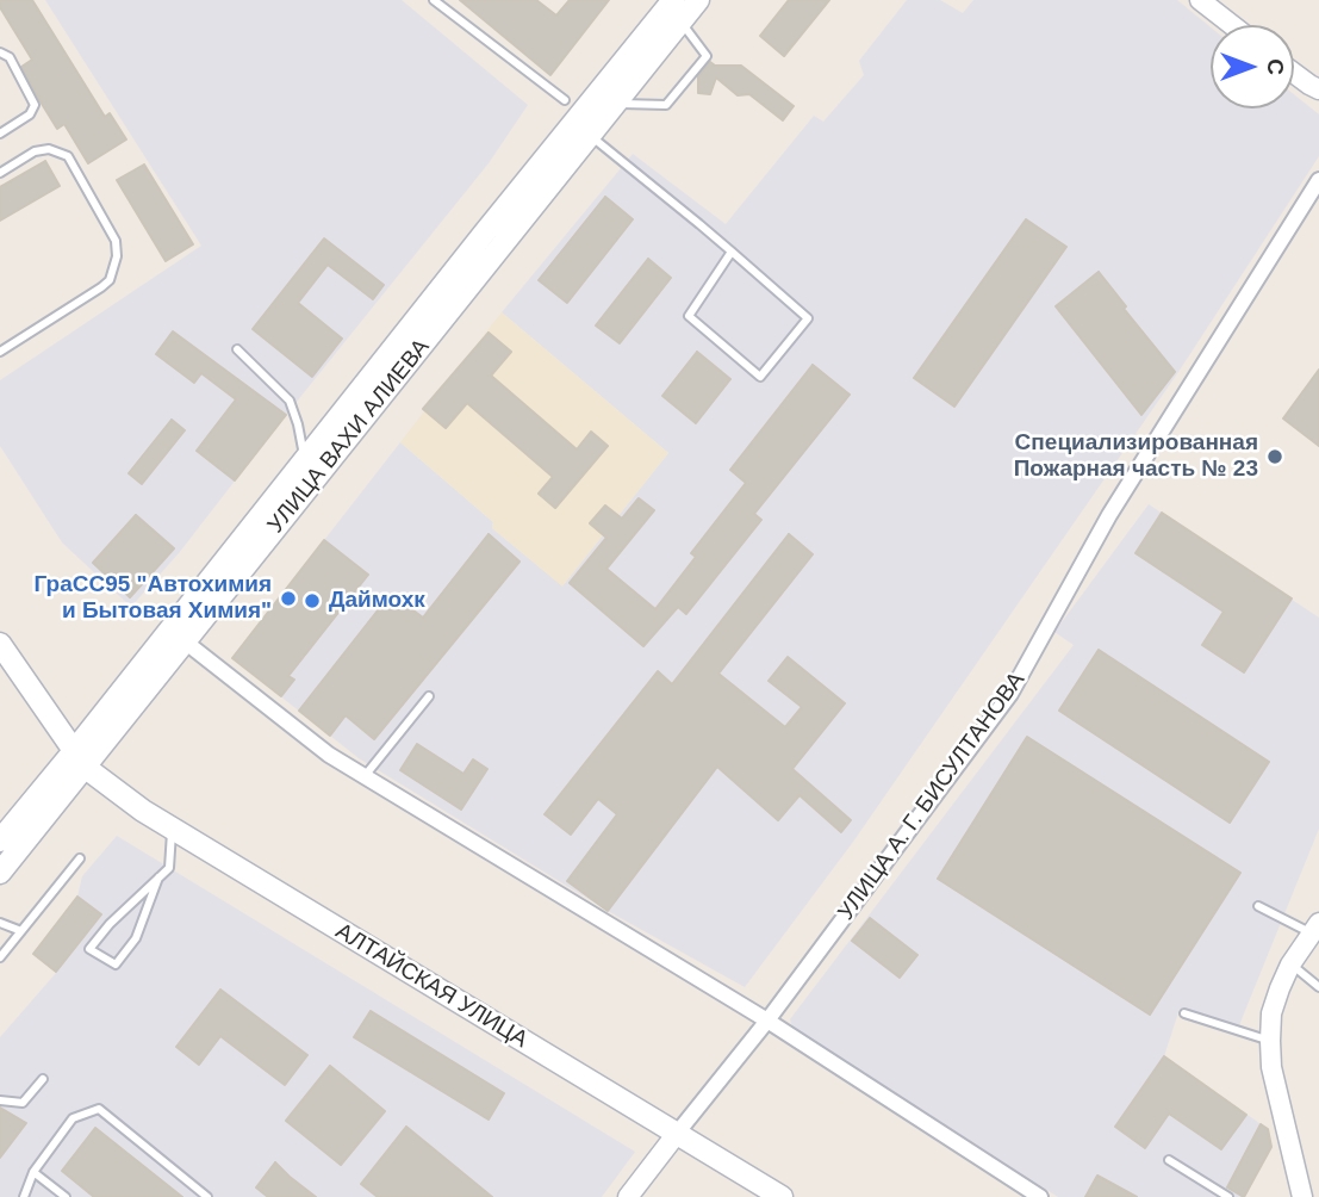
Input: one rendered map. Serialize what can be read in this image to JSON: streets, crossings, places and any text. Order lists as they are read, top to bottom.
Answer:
{
  "streets": {
    "main road": ["УЛИЦА ВАХИ АЛИЕВА", "АЛТАЙСКАЯ УЛИЦА"],
    "street": ["УЛИЦА А. Г. БИСУЛТАНОВА"]
  },
  "crossings": [
    ["УЛИЦА ВАХИ АЛИЕВА", "АЛТАЙСКАЯ УЛИЦА"],
    ["УЛИЦА А. Г. БИСУЛТАНОВА", "АЛТАЙСКАЯ УЛИЦА"]
  ],
  "places": ["Специализированная Пожарная часть № 23", "ГраСС95 \"Автохимия и Бытовая Химия\"", "Даймохк"],
  "north": "right"
}
